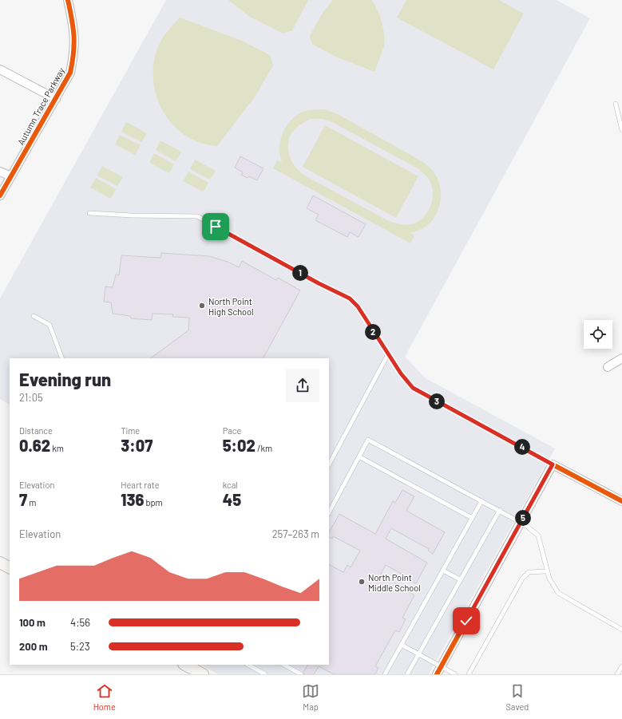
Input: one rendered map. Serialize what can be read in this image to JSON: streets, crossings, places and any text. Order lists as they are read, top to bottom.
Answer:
{
  "streets": {
    "street": ["Autumn Trace Parkway"]
  },
  "places": ["North Point High School", "North Point Middle School"],
  "page": {
    "pins": [
      "1",
      "2",
      "3",
      "4",
      "5"
    ],
    "heading": ["Evening run", "21:05"],
    "stats": [
      ["Distance", "0.62 km"],
      ["Time", "3:07"],
      ["Pace", "5:02 /km"],
      ["Elevation", "7 m"],
      ["Heart rate", "136 bpm"],
      ["kcal", "45"]
    ],
    "chart": ["Elevation", "257–263 m"],
    "list": [
      {
        "name": "100 m",
        "note": "4:56"
      },
      {
        "name": "200 m",
        "note": "5:23"
      }
    ],
    "tabs": ["Home", "Map", "Saved"]
  }
}
